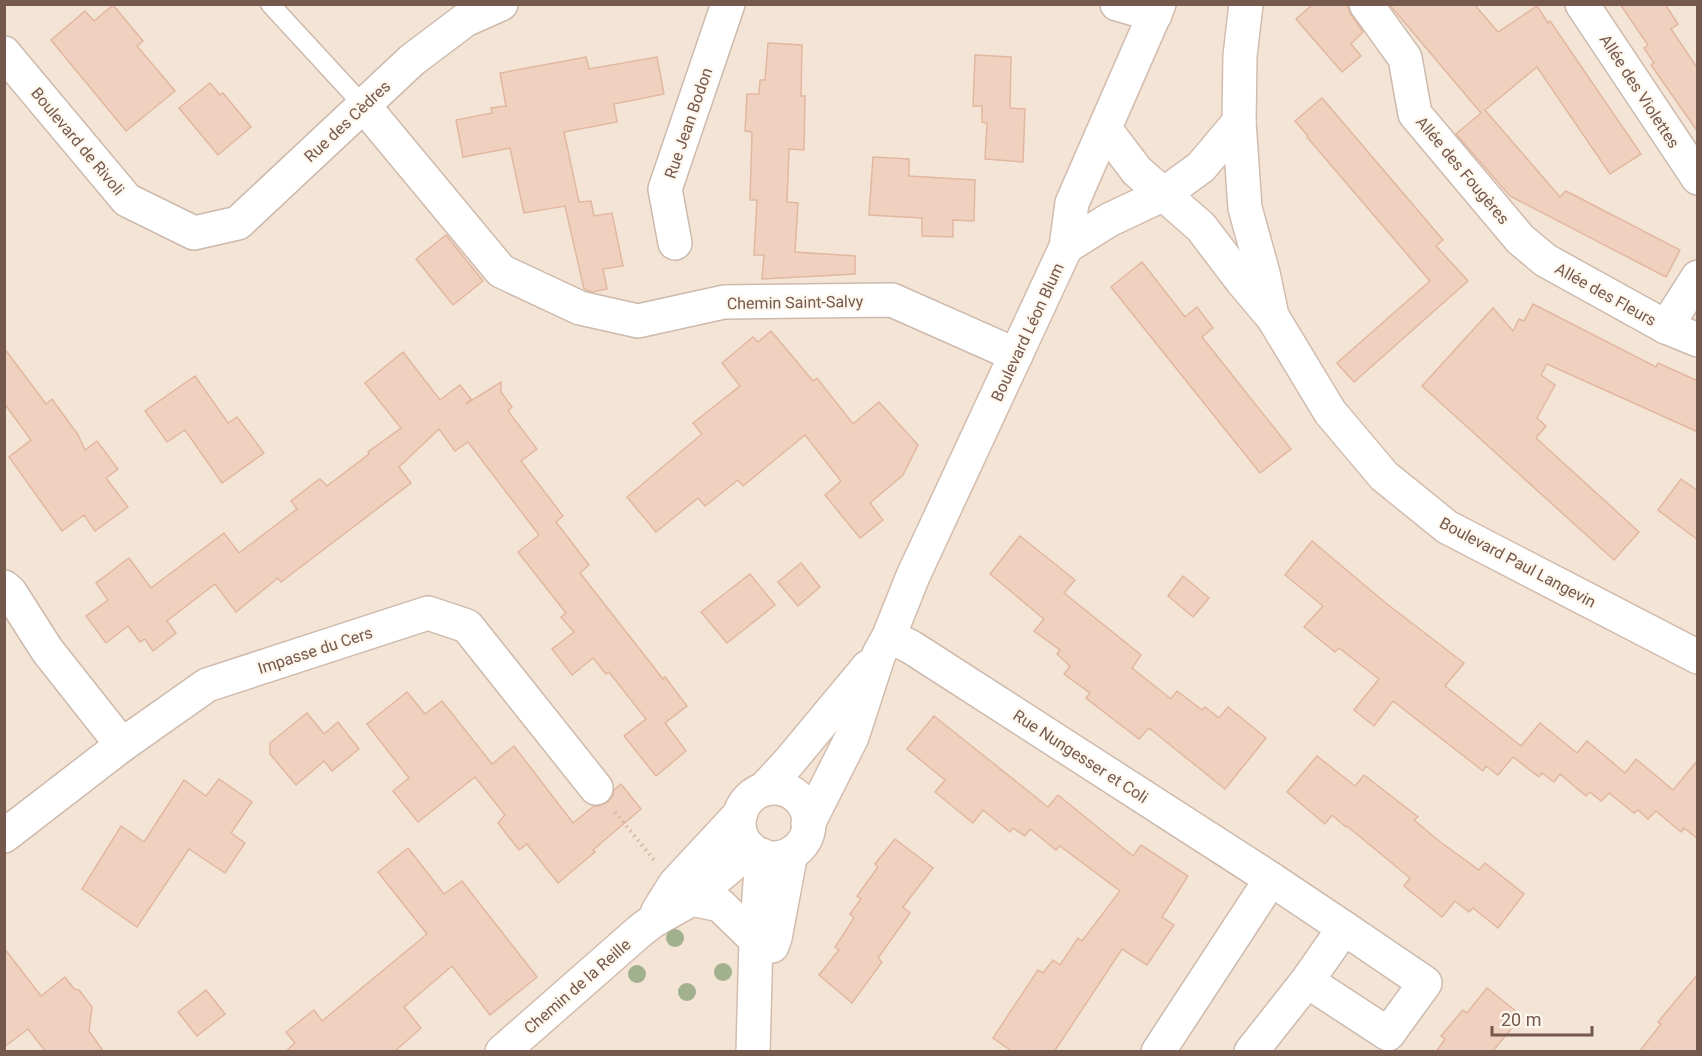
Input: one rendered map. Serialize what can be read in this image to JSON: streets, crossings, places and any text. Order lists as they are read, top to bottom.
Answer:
{
  "streets": {
    "street": [
      "Allée des Violettes",
      "Rue des Cèdres",
      "Rue Jean Bodon",
      "Boulevard de Rivoli",
      "Allée des Fougères",
      "Allée des Fleurs",
      "Chemin Saint-Salvy",
      "Boulevard Léon Blum",
      "Boulevard Paul Langevin",
      "Impasse du Cers",
      "Rue Nungesser et Coli",
      "Chemin de la Reille"
    ]
  },
  "crossings": [
    ["Rue des Cèdres", "Boulevard de Rivoli"],
    ["Rue des Cèdres", "Chemin Saint-Salvy"],
    ["Allée des Fougères", "Allée des Fleurs"],
    ["Chemin Saint-Salvy", "Boulevard Léon Blum"],
    ["Boulevard Léon Blum", "Rue Nungesser et Coli"],
    ["Boulevard Léon Blum", "Chemin de la Reille"]
  ],
  "scale_bar": "20 m"
}
